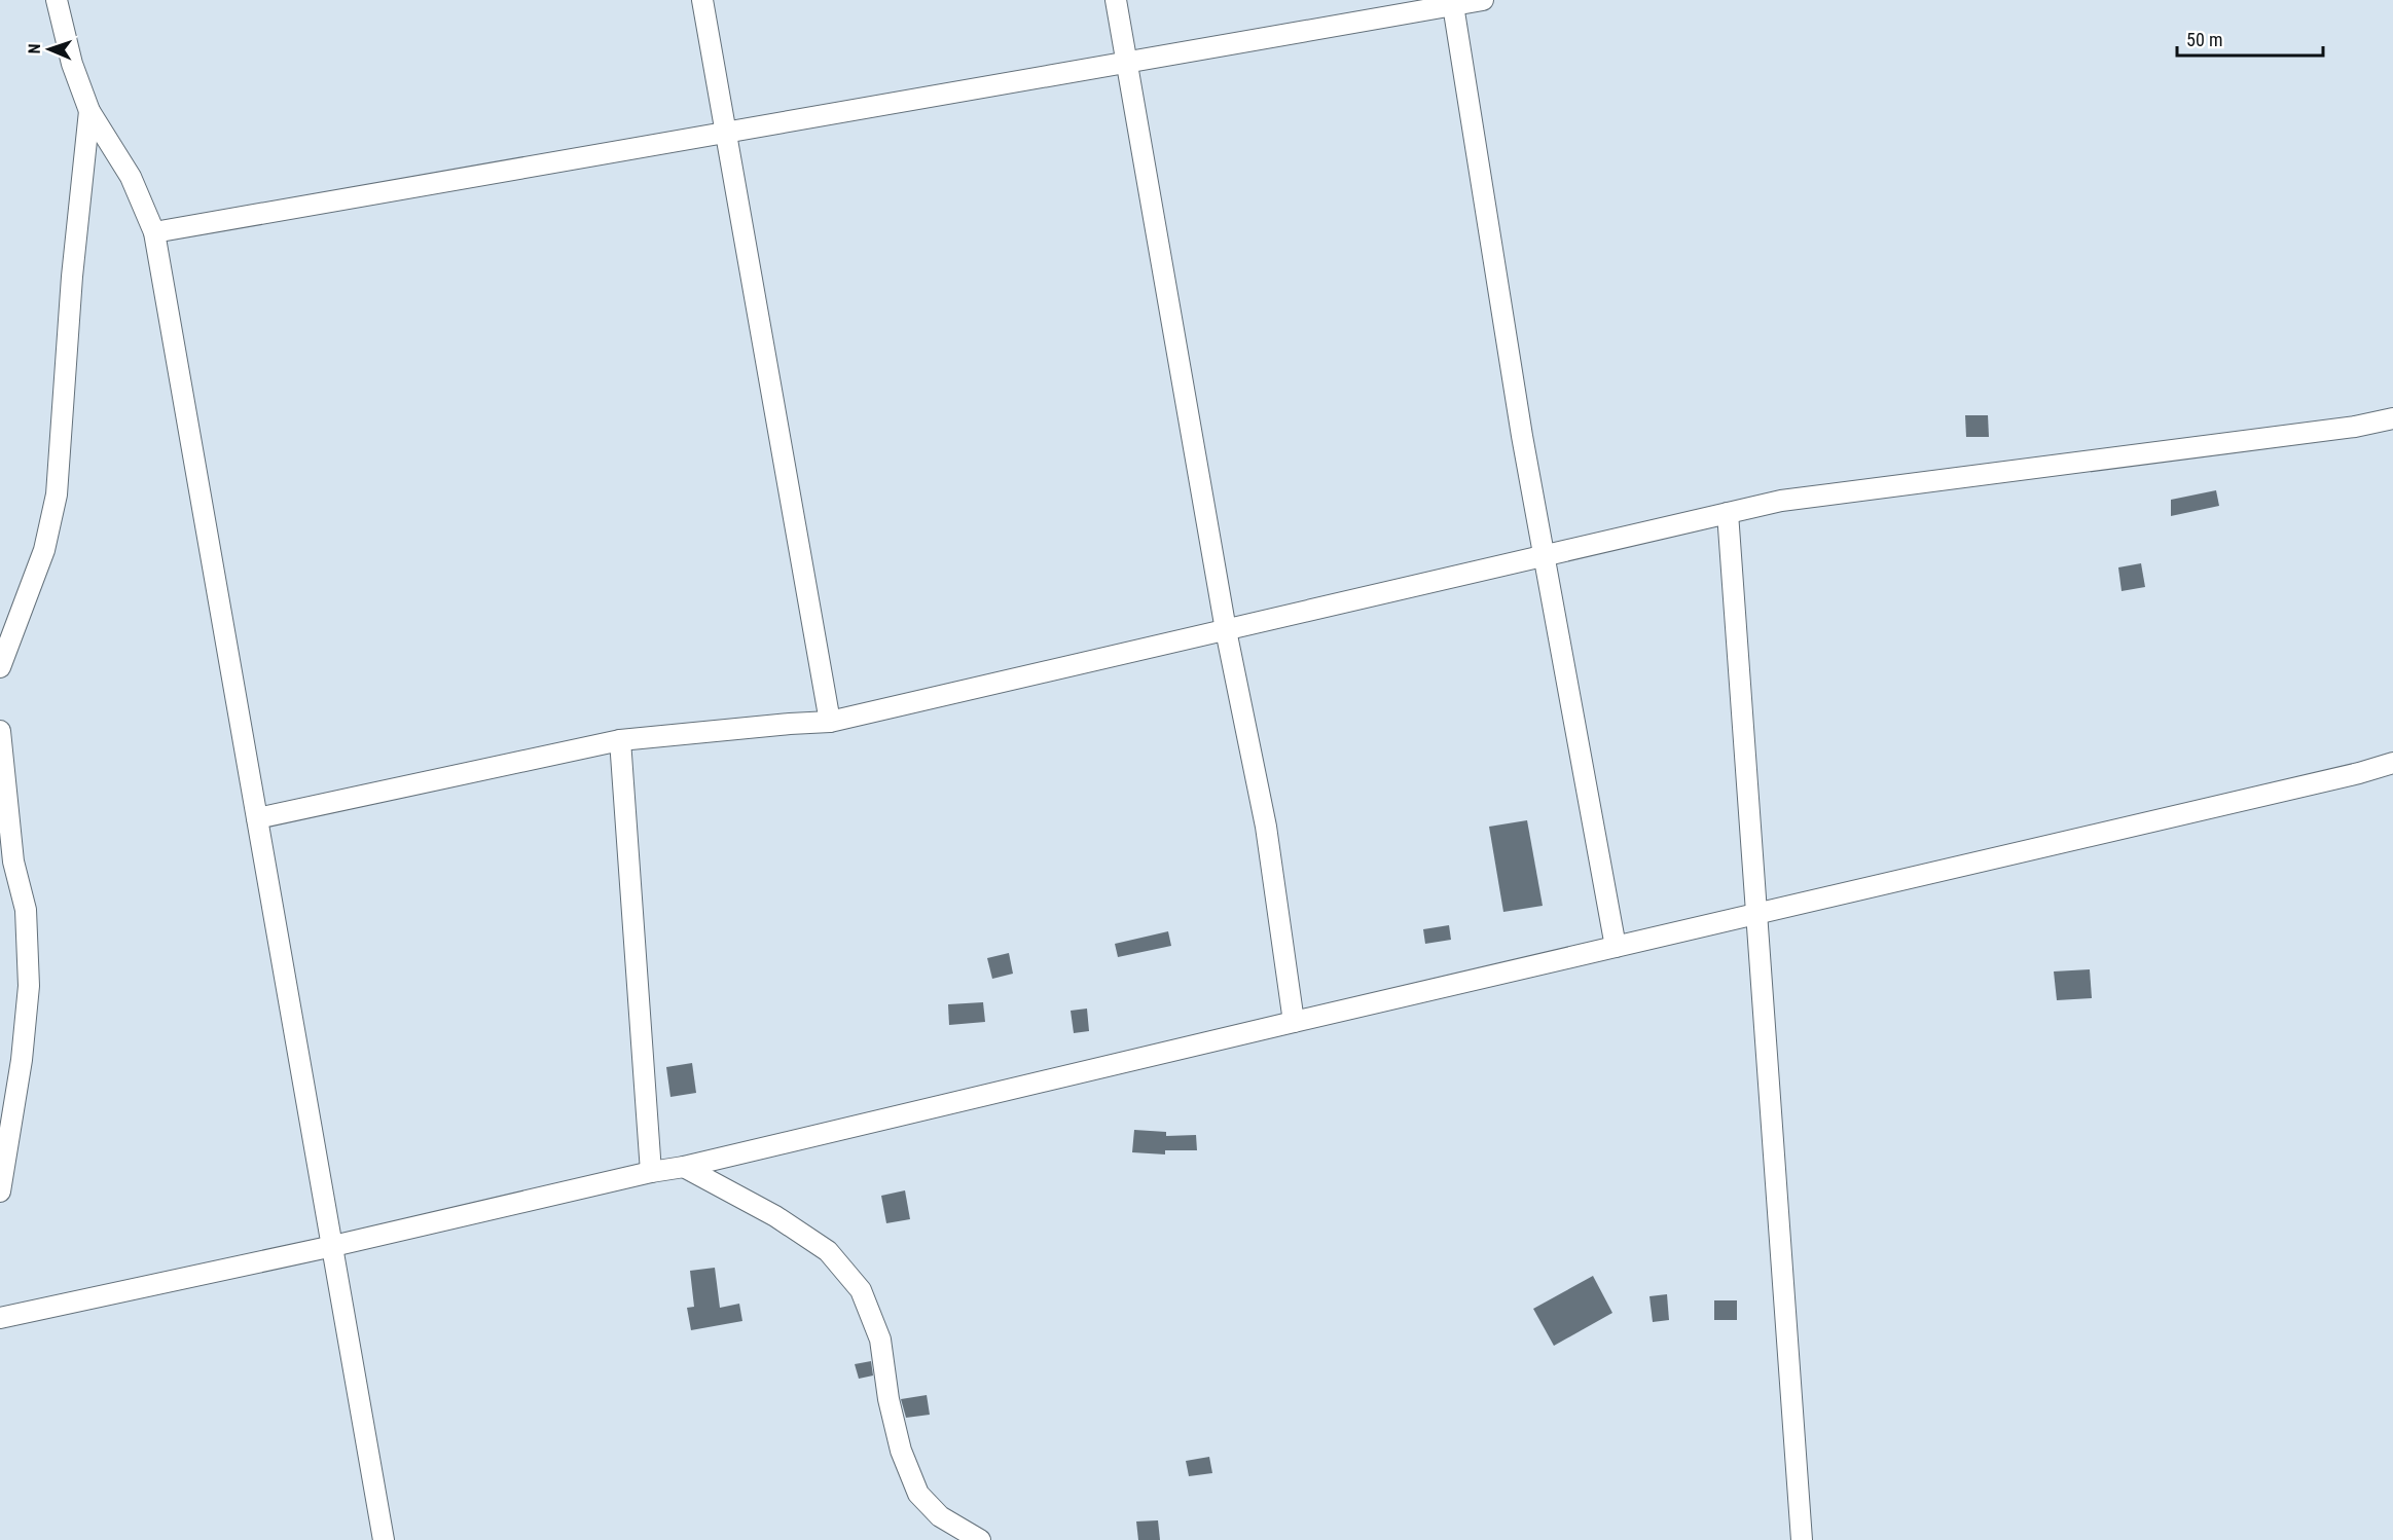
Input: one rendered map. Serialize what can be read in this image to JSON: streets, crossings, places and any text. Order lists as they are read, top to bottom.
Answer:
{
  "scale_bar": "50 m",
  "north": "left"
}
